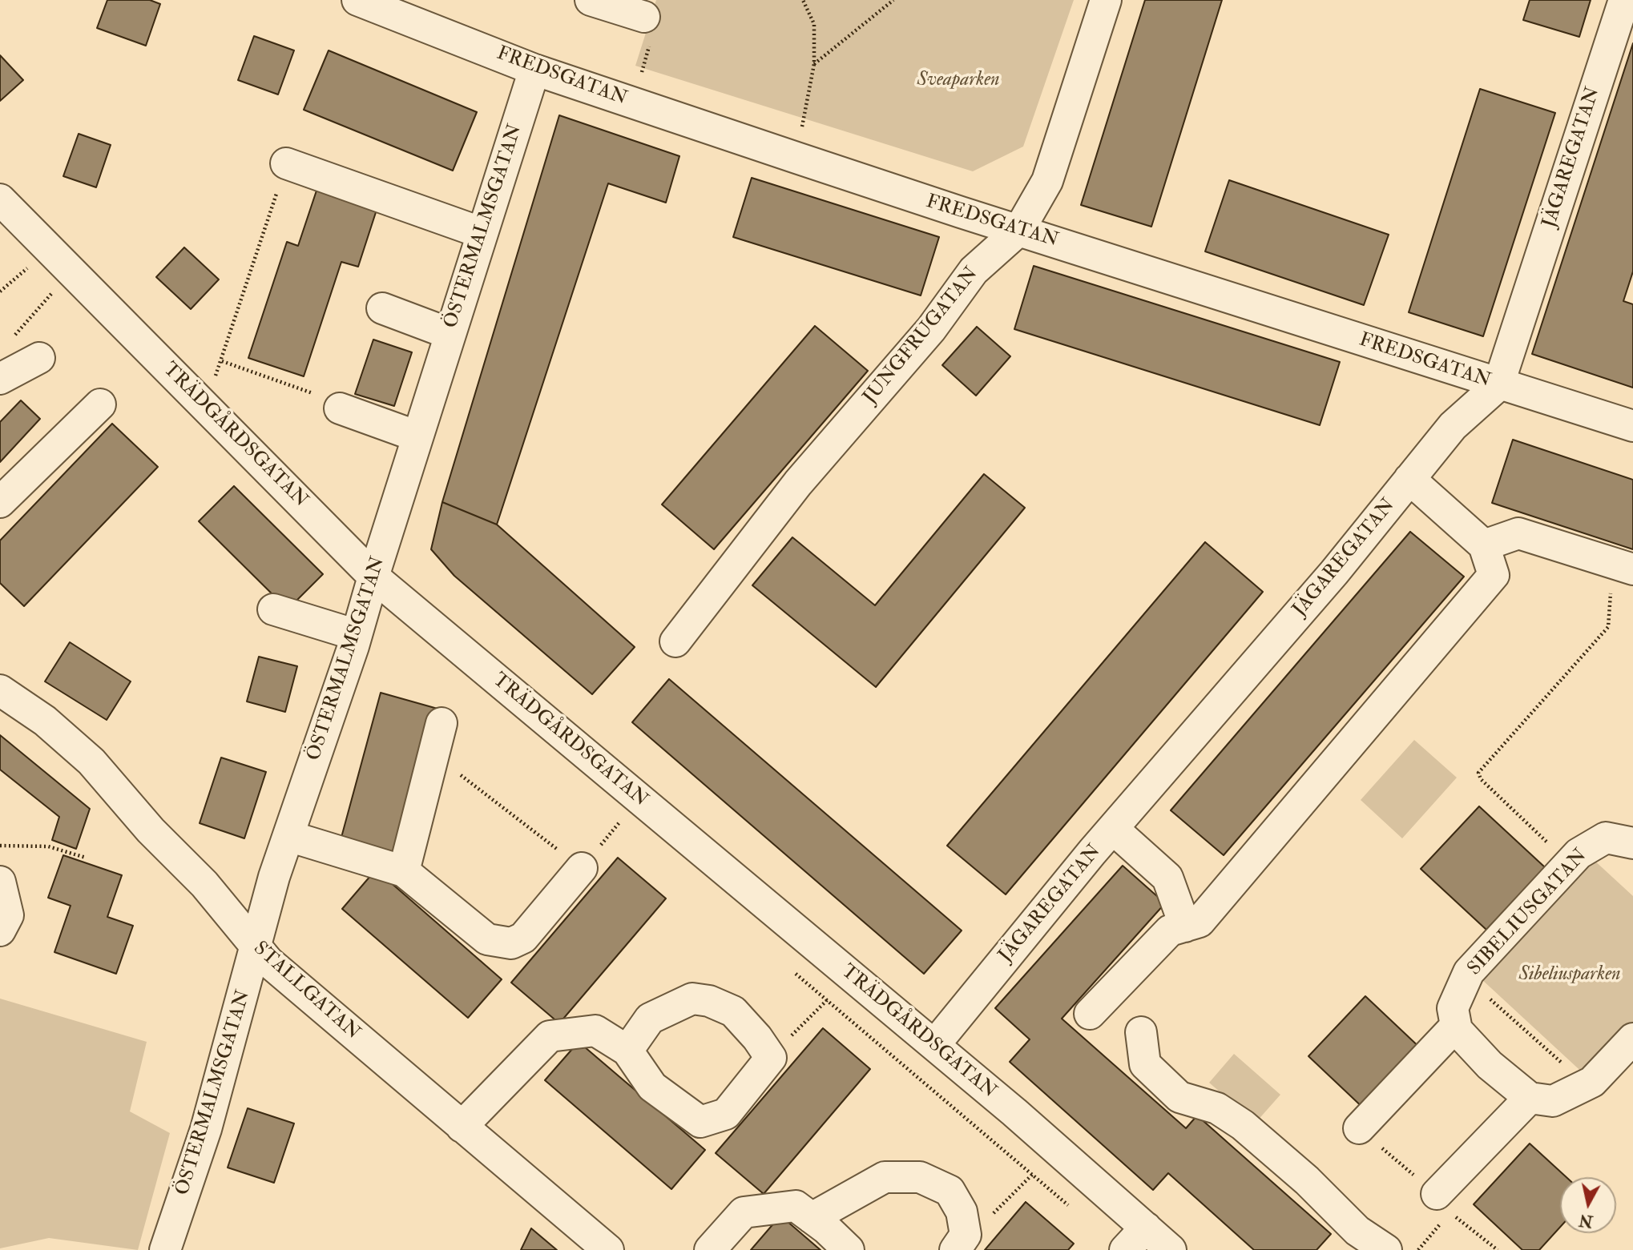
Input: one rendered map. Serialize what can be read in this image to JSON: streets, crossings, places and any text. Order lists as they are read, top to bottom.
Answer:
{
  "streets": {
    "street": [
      "FREDSGATAN",
      "JÄGAREGATAN",
      "ÖSTERMALMSGATAN",
      "JUNGFRUGATAN",
      "TRÄDGÅRDSGATAN",
      "SIBELIUSGATAN",
      "STALLGATAN"
    ]
  },
  "crossings": [
    ["FREDSGATAN", "JÄGAREGATAN"],
    ["FREDSGATAN", "ÖSTERMALMSGATAN"],
    ["FREDSGATAN", "JUNGFRUGATAN"],
    ["JÄGAREGATAN", "TRÄDGÅRDSGATAN"],
    ["ÖSTERMALMSGATAN", "TRÄDGÅRDSGATAN"],
    ["ÖSTERMALMSGATAN", "STALLGATAN"]
  ],
  "parks": ["Sveaparken", "Sibeliusparken"],
  "north": "bottom"
}
